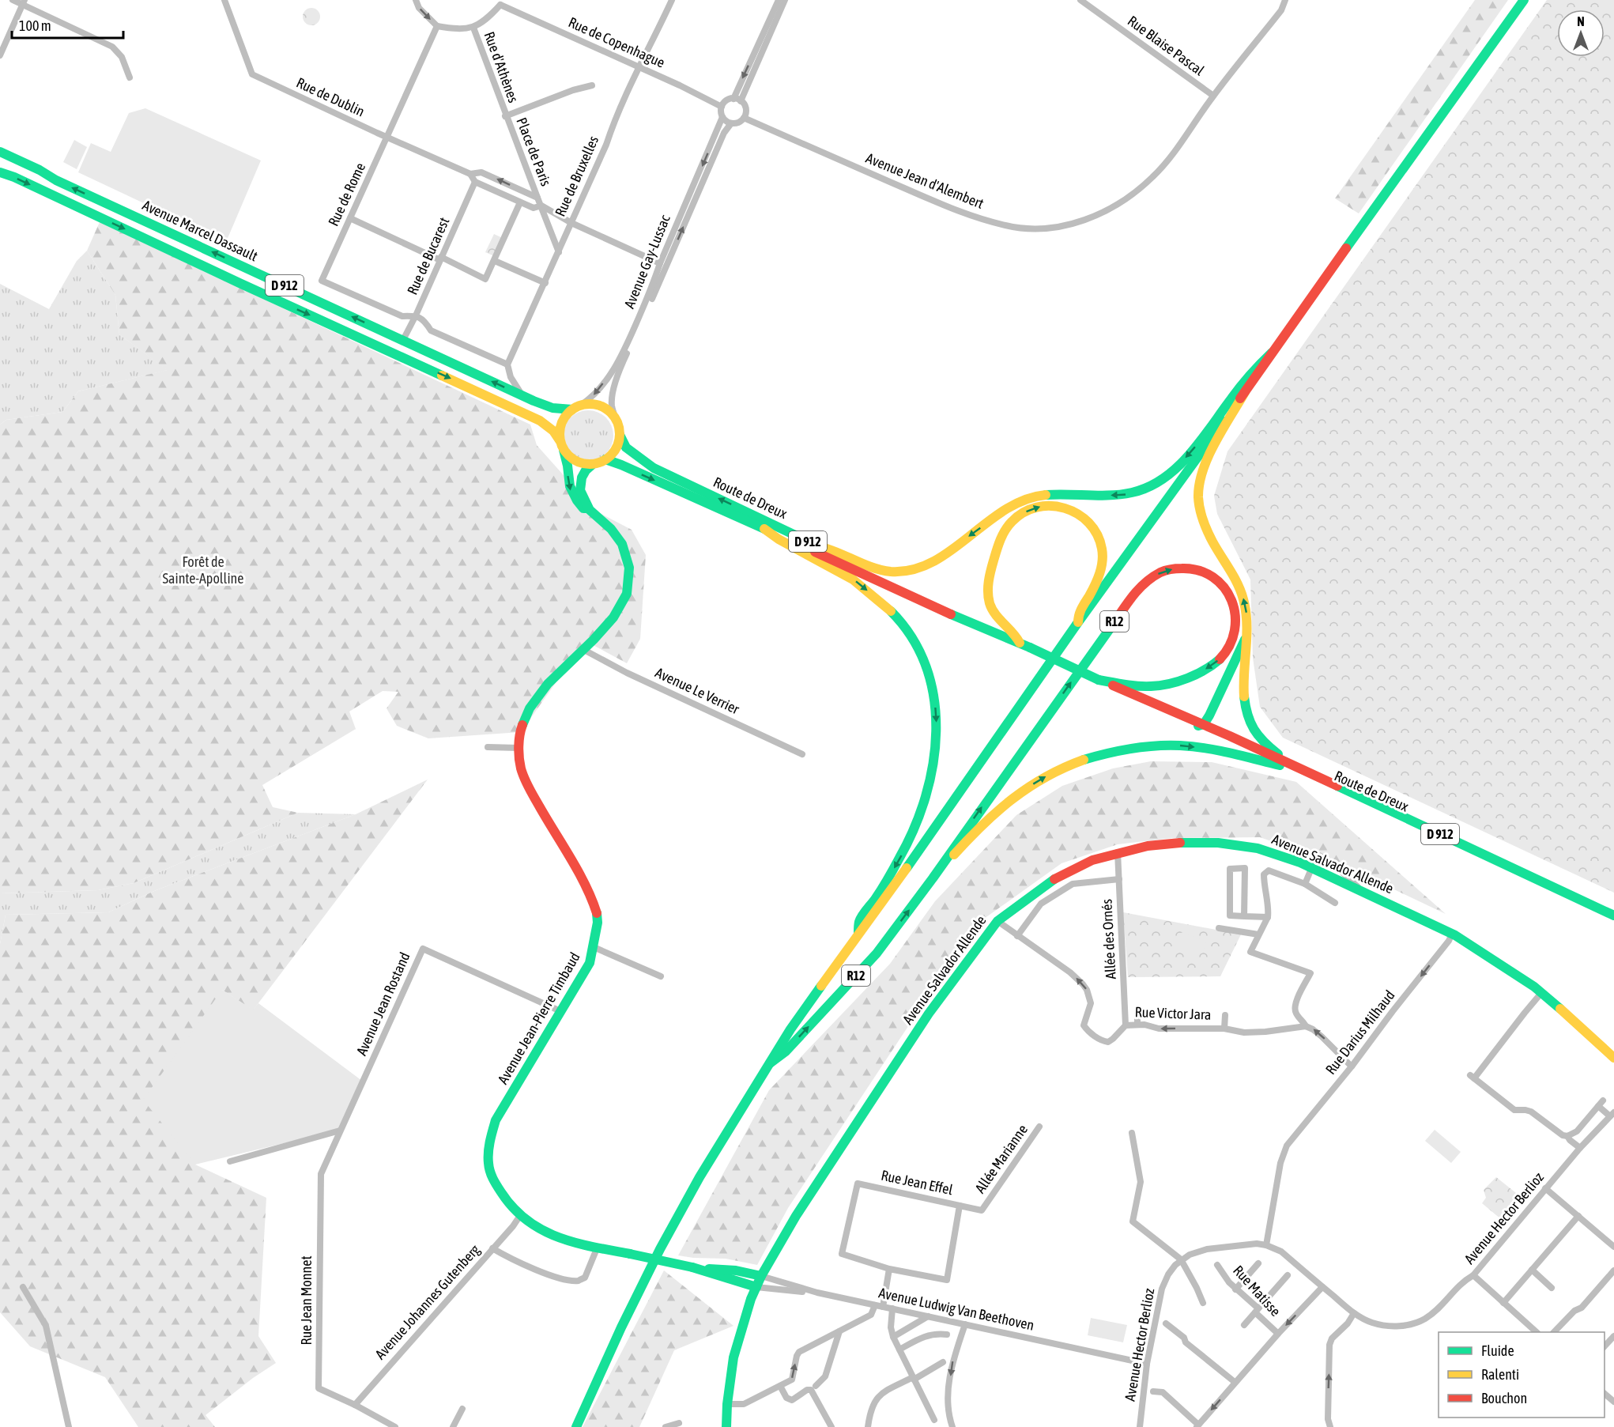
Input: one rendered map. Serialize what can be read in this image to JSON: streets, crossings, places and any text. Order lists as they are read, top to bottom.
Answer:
{
  "streets": {
    "main road": [
      "Avenue Marcel Dassault",
      "D 912",
      "Route de Dreux",
      "R12",
      "Avenue Salvador Allende",
      "Avenue Jean-Pierre Timbaud"
    ],
    "street": [
      "Rue de Copenhague",
      "Rue Blaise Pascal",
      "Rue d'Athènes",
      "Rue de Dublin",
      "Place de Paris",
      "Rue de Bruxelles",
      "Avenue Jean d'Alembert",
      "Rue de Rome",
      "Rue de Bucarest",
      "Avenue Gay-Lussac",
      "Avenue Le Verrier",
      "Allée des Ornés",
      "Avenue Jean Rostand",
      "Rue Victor Jara",
      "Rue Darius Milhaud",
      "Allée Marianne",
      "Rue Jean Effel",
      "Avenue Hector Berlioz",
      "Rue Matisse",
      "Rue Jean Monnet",
      "Avenue Johannes Gutenberg",
      "Avenue Ludwig Van Beethoven"
    ]
  },
  "crossings": [
    ["Rue de Copenhague", "Rue de Bruxelles"],
    ["Rue de Copenhague", "Avenue Jean d'Alembert"],
    ["Rue de Copenhague", "Avenue Gay-Lussac"],
    ["Rue Blaise Pascal", "Avenue Jean d'Alembert"],
    ["Rue d'Athènes", "Place de Paris"],
    ["Rue de Dublin", "Place de Paris"],
    ["Rue de Dublin", "Rue de Rome"],
    ["Avenue Jean d'Alembert", "Avenue Gay-Lussac"],
    ["Rue de Rome", "Rue de Bucarest"],
    ["Avenue Marcel Dassault", "Rue de Bucarest"],
    ["Avenue Marcel Dassault", "Avenue Gay-Lussac"],
    ["Avenue Marcel Dassault", "D 912"],
    ["Avenue Marcel Dassault", "Route de Dreux"],
    ["Avenue Marcel Dassault", "Avenue Jean-Pierre Timbaud"],
    ["Avenue Gay-Lussac", "D 912"],
    ["Avenue Gay-Lussac", "Route de Dreux"],
    ["Avenue Gay-Lussac", "Avenue Jean-Pierre Timbaud"],
    ["D 912", "Route de Dreux"],
    ["D 912", "Avenue Jean-Pierre Timbaud"],
    ["Route de Dreux", "R12"],
    ["Route de Dreux", "Avenue Jean-Pierre Timbaud"],
    ["Avenue Le Verrier", "Avenue Jean-Pierre Timbaud"],
    ["Avenue Salvador Allende", "Allée des Ornés"],
    ["Avenue Salvador Allende", "Rue Victor Jara"],
    ["Avenue Salvador Allende", "Avenue Jean-Pierre Timbaud"],
    ["Avenue Salvador Allende", "Rue Darius Milhaud"],
    ["Avenue Salvador Allende", "Avenue Ludwig Van Beethoven"],
    ["Allée des Ornés", "Rue Victor Jara"],
    ["Avenue Jean Rostand", "Avenue Jean-Pierre Timbaud"],
    ["Avenue Jean Rostand", "Rue Jean Monnet"],
    ["Avenue Jean-Pierre Timbaud", "Avenue Johannes Gutenberg"],
    ["Avenue Jean-Pierre Timbaud", "Avenue Ludwig Van Beethoven"],
    ["Rue Darius Milhaud", "Avenue Hector Berlioz"],
    ["Allée Marianne", "Rue Jean Effel"],
    ["Avenue Hector Berlioz", "Avenue Ludwig Van Beethoven"],
    ["Rue Jean Monnet", "Avenue Johannes Gutenberg"]
  ],
  "one_way": ["Rue Victor Jara", "Rue Darius Milhaud"],
  "parks": ["Forêt de Sainte-Apolline"],
  "legend": ["Fluide", "Ralenti", "Bouchon"],
  "scale_bar": "100 m",
  "north": "top"
}
